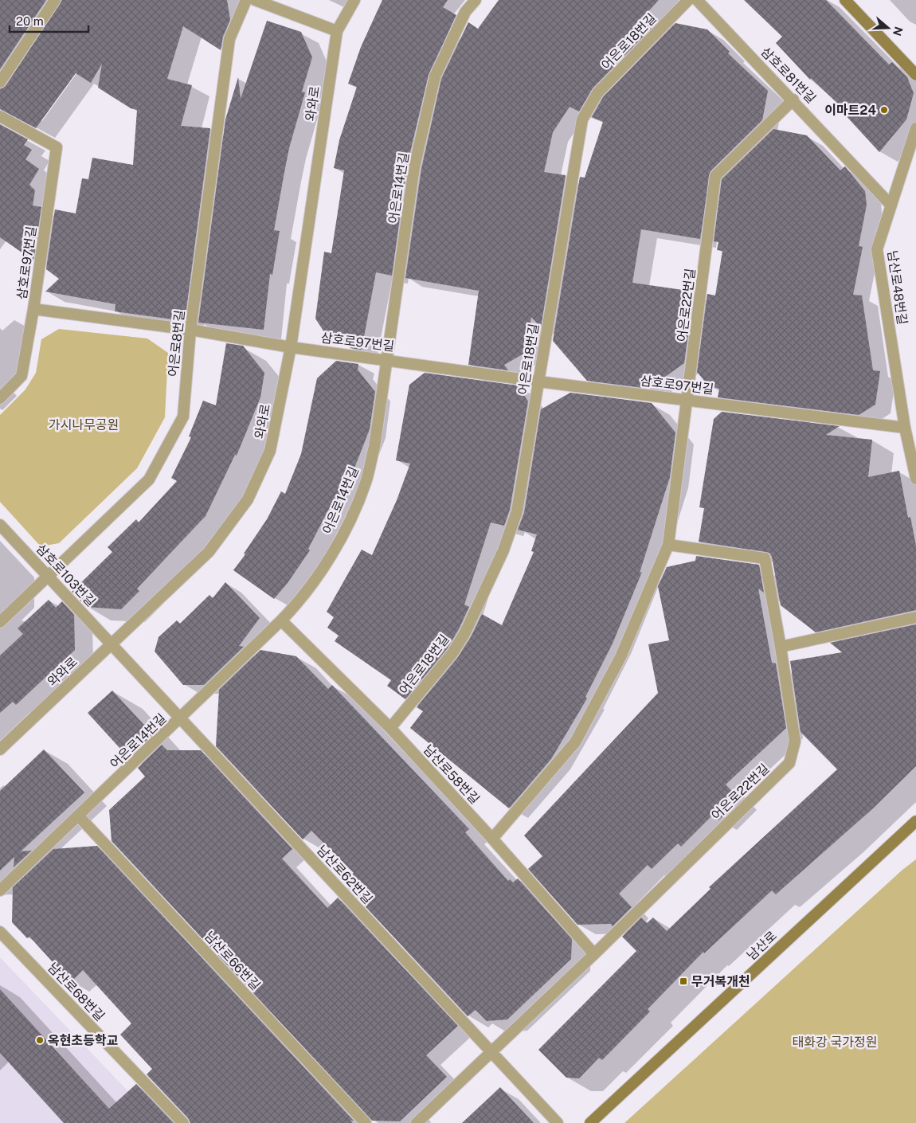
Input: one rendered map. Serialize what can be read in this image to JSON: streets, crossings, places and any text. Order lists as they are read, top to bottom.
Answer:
{
  "streets": {
    "main road": ["남산로"],
    "street": [
      "어은로18번길",
      "삼호로81번길",
      "와와로",
      "어은로14번길",
      "삼호로97번길",
      "남산로48번길",
      "어은로22번길",
      "어은로8번길",
      "삼호로103번길",
      "남산로58번길",
      "남산로62번길",
      "남산로66번길",
      "남산로68번길"
    ]
  },
  "crossings": [
    ["어은로18번길", "삼호로97번길"],
    ["어은로18번길", "남산로58번길"],
    ["삼호로81번길", "남산로48번길"],
    ["삼호로81번길", "어은로22번길"],
    ["와와로", "삼호로97번길"],
    ["와와로", "삼호로103번길"],
    ["와와로", "남산로62번길"],
    ["어은로14번길", "삼호로97번길"],
    ["어은로14번길", "남산로58번길"],
    ["어은로14번길", "남산로62번길"],
    ["어은로14번길", "남산로66번길"],
    ["삼호로97번길", "남산로48번길"],
    ["삼호로97번길", "어은로22번길"],
    ["삼호로97번길", "어은로8번길"],
    ["어은로22번길", "남산로58번길"],
    ["어은로22번길", "남산로62번길"],
    ["어은로8번길", "삼호로103번길"],
    ["삼호로103번길", "남산로62번길"]
  ],
  "parks": ["가시나무공원", "태화강 국가정원"],
  "places": {
    "other": ["이마트24", "옥현초등학교"],
    "transit": ["무거복개천"]
  },
  "scale_bar": "20 m",
  "north": "right"
}
